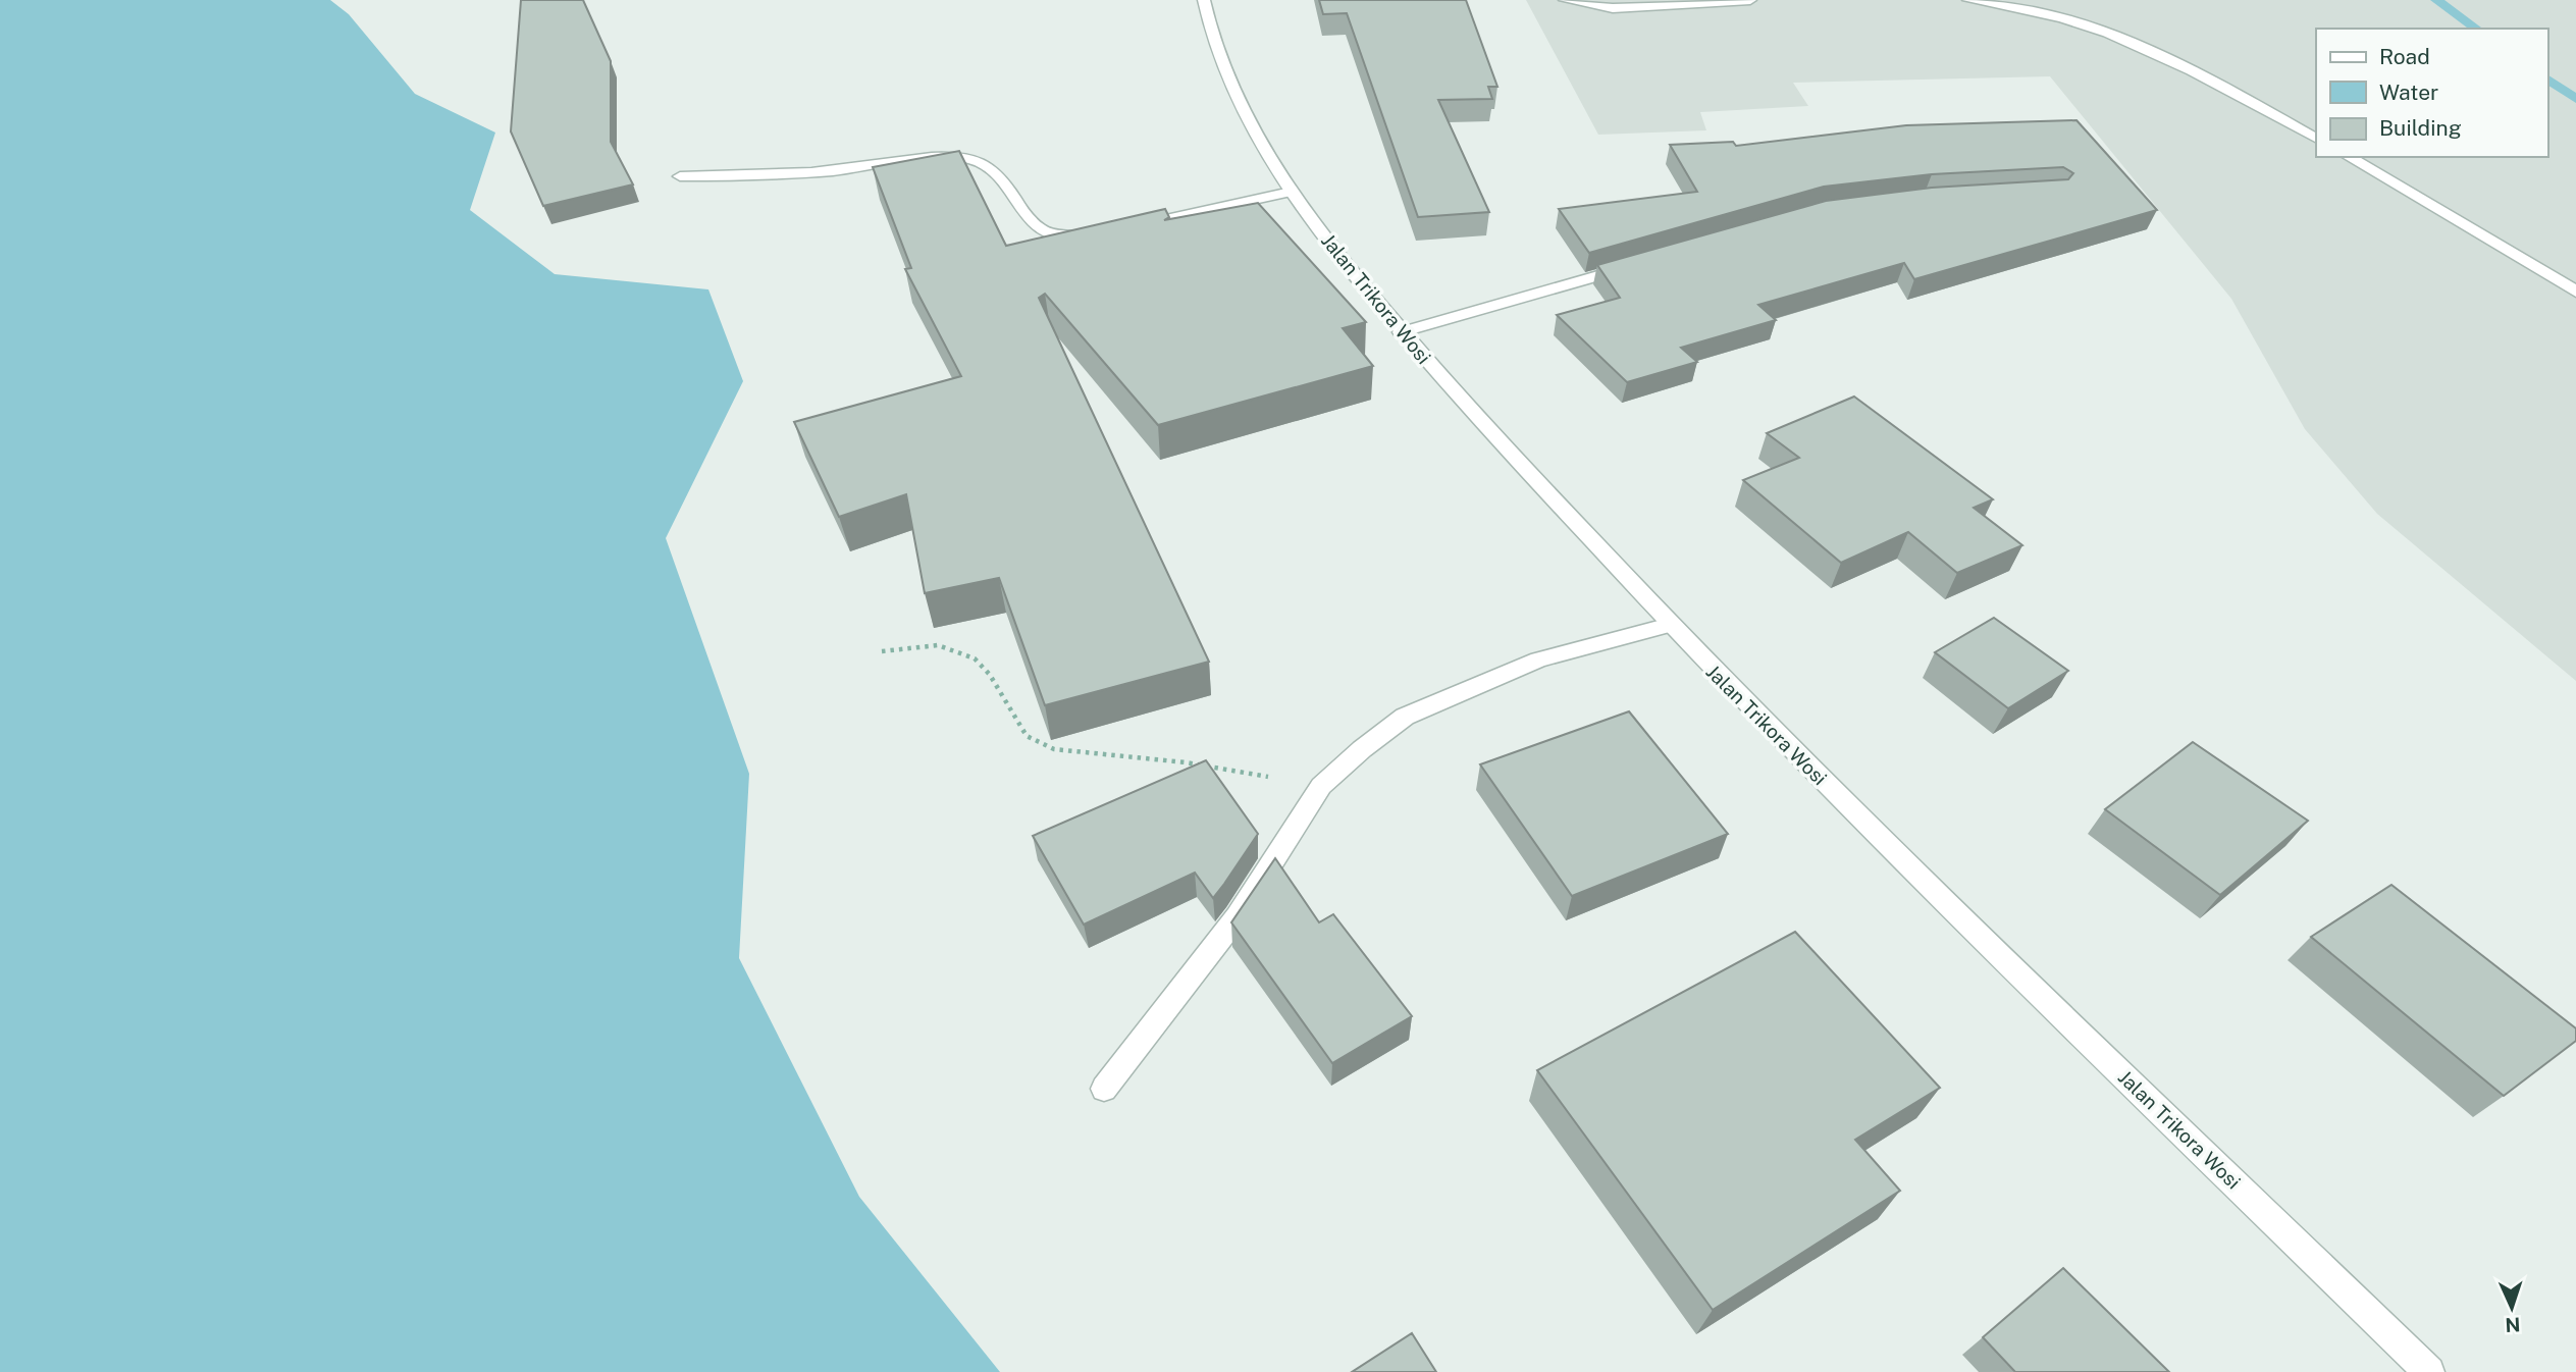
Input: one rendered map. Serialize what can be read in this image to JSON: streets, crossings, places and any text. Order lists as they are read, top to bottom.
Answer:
{
  "streets": {
    "street": ["Jalan Trikora Wosi"]
  },
  "legend": ["Road", "Water", "Building"],
  "north": "bottom"
}
